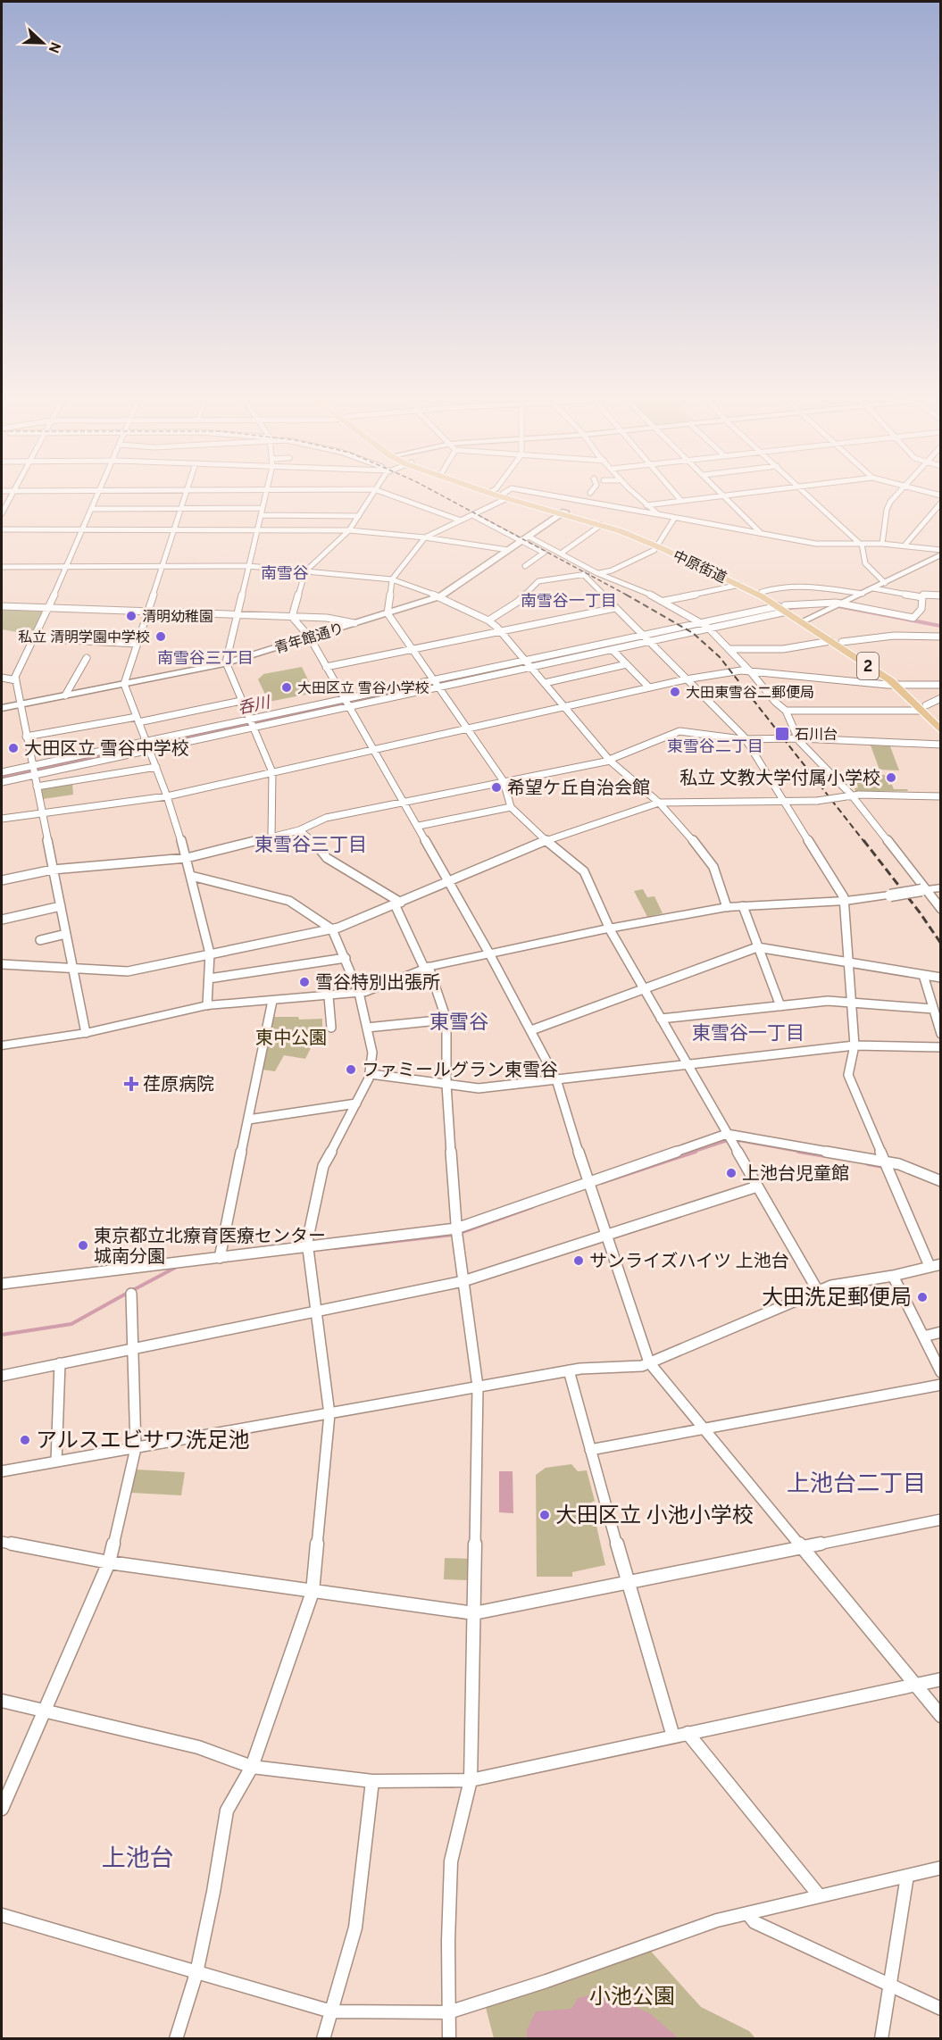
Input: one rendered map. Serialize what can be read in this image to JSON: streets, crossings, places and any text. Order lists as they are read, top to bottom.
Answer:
{
  "streets": {
    "main road": ["中原街道", "2"],
    "street": ["青年館通り"]
  },
  "crossings": [
    ["中原街道", "青年館通り"]
  ],
  "districts": [
    "南雪谷",
    "南雪谷一丁目",
    "南雪谷三丁目",
    "東雪谷二丁目",
    "東雪谷三丁目",
    "東雪谷",
    "東雪谷一丁目",
    "上池台二丁目",
    "上池台"
  ],
  "water": ["呑川"],
  "parks": ["東中公園", "小池公園"],
  "places": {
    "other": [
      "清明幼稚園",
      "私立 清明学園中学校",
      "大田区立 雪谷小学校",
      "大田東雪谷二郵便局",
      "大田区立 雪谷中学校",
      "私立 文教大学付属小学校",
      "希望ケ丘自治会館",
      "雪谷特別出張所",
      "ファミールグラン東雪谷",
      "上池台児童館",
      "東京都立北療育医療センター 城南分園",
      "サンライズハイツ 上池台",
      "大田洗足郵便局",
      "アルスエビサワ洗足池",
      "大田区立 小池小学校"
    ],
    "transit": ["石川台"],
    "health": ["荏原病院"]
  },
  "north": "right"
}
